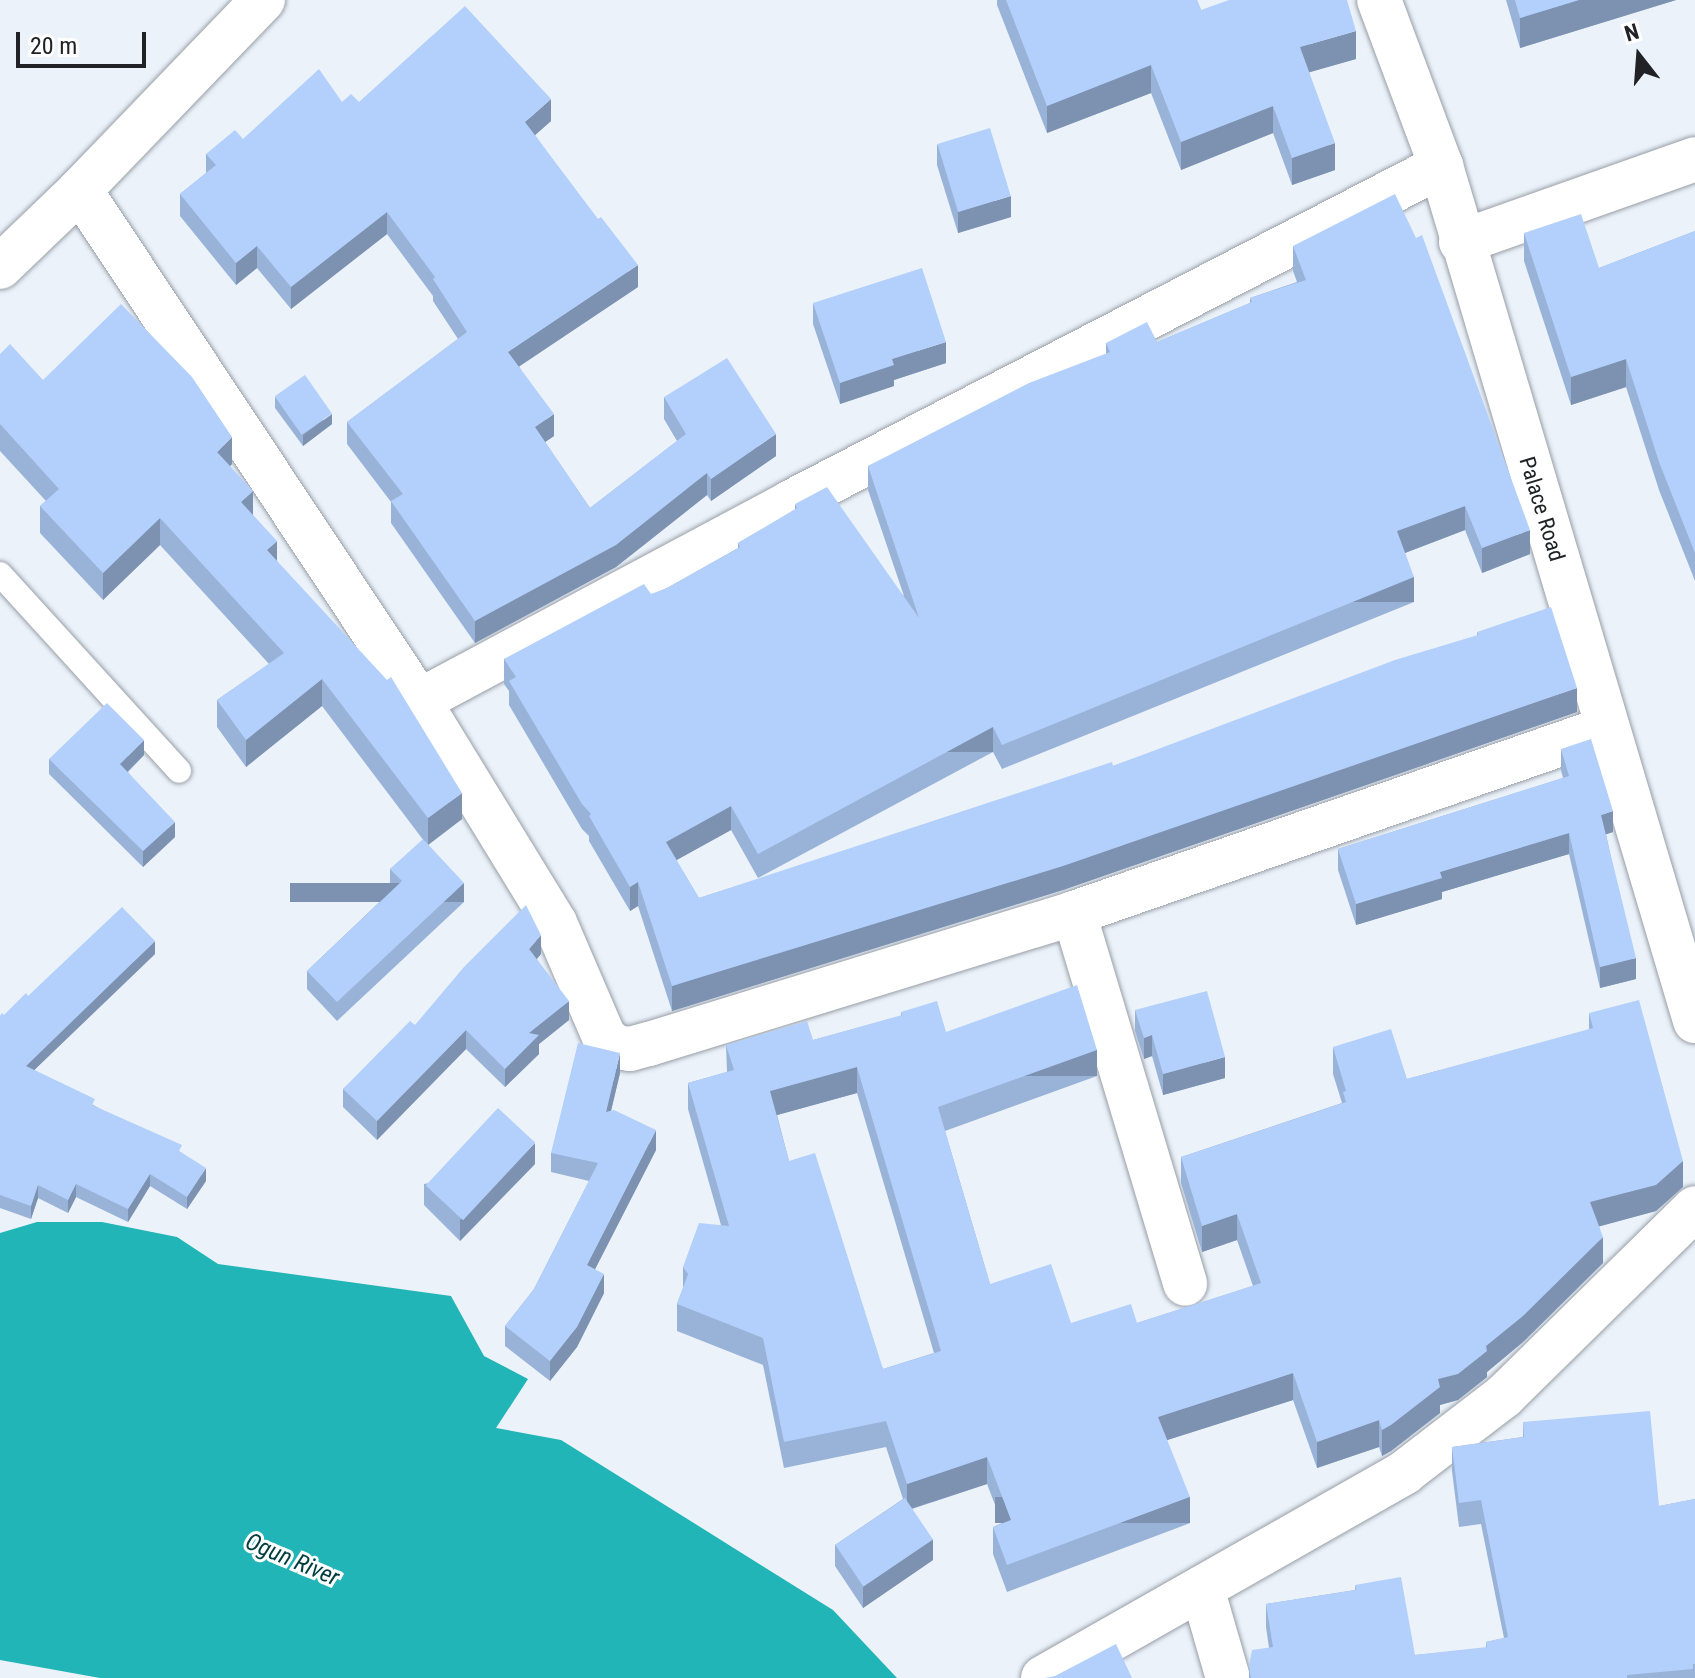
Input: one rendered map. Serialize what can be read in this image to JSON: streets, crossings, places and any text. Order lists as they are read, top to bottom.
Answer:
{
  "streets": {
    "street": ["Palace Road"]
  },
  "water": ["Ogun River"],
  "scale_bar": "20 m",
  "north": "top"
}
